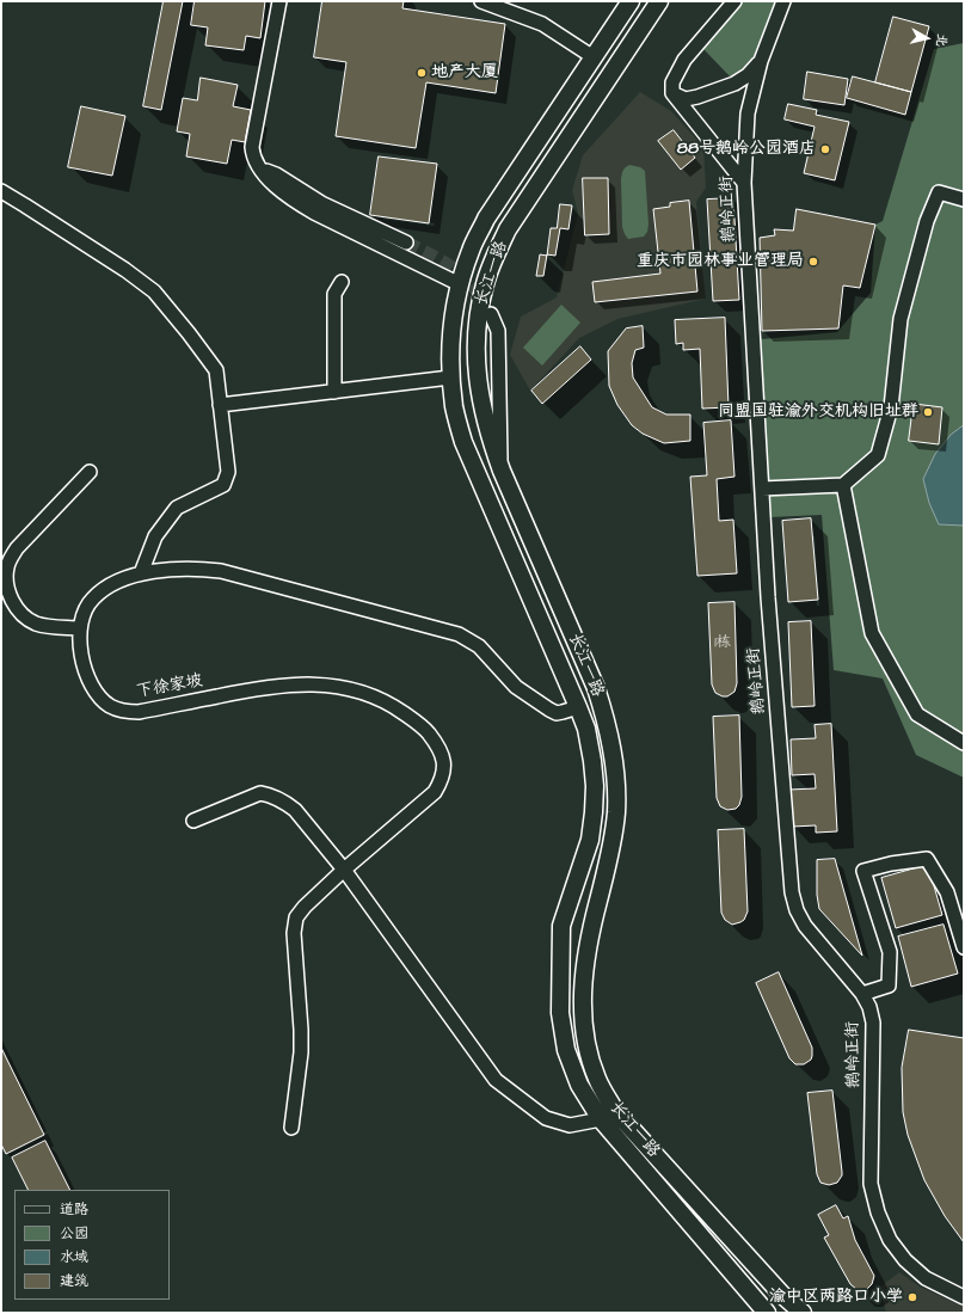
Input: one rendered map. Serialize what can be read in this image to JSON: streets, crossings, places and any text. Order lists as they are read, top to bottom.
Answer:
{
  "streets": {
    "main road": ["长江一路"],
    "street": ["鹅岭正街", "下徐家坡"]
  },
  "crossings": [
    ["长江一路", "下徐家坡"]
  ],
  "places": [
    "地产大厦",
    "88号鹅岭公园酒店",
    "重庆市园林事业管理局",
    "同盟国驻渝外交机构旧址群",
    "渝中区两路口小学"
  ],
  "house_numbers": ["1栋"],
  "legend": [
    "道路",
    "公园",
    "水域",
    "建筑"
  ],
  "north": "right"
}
